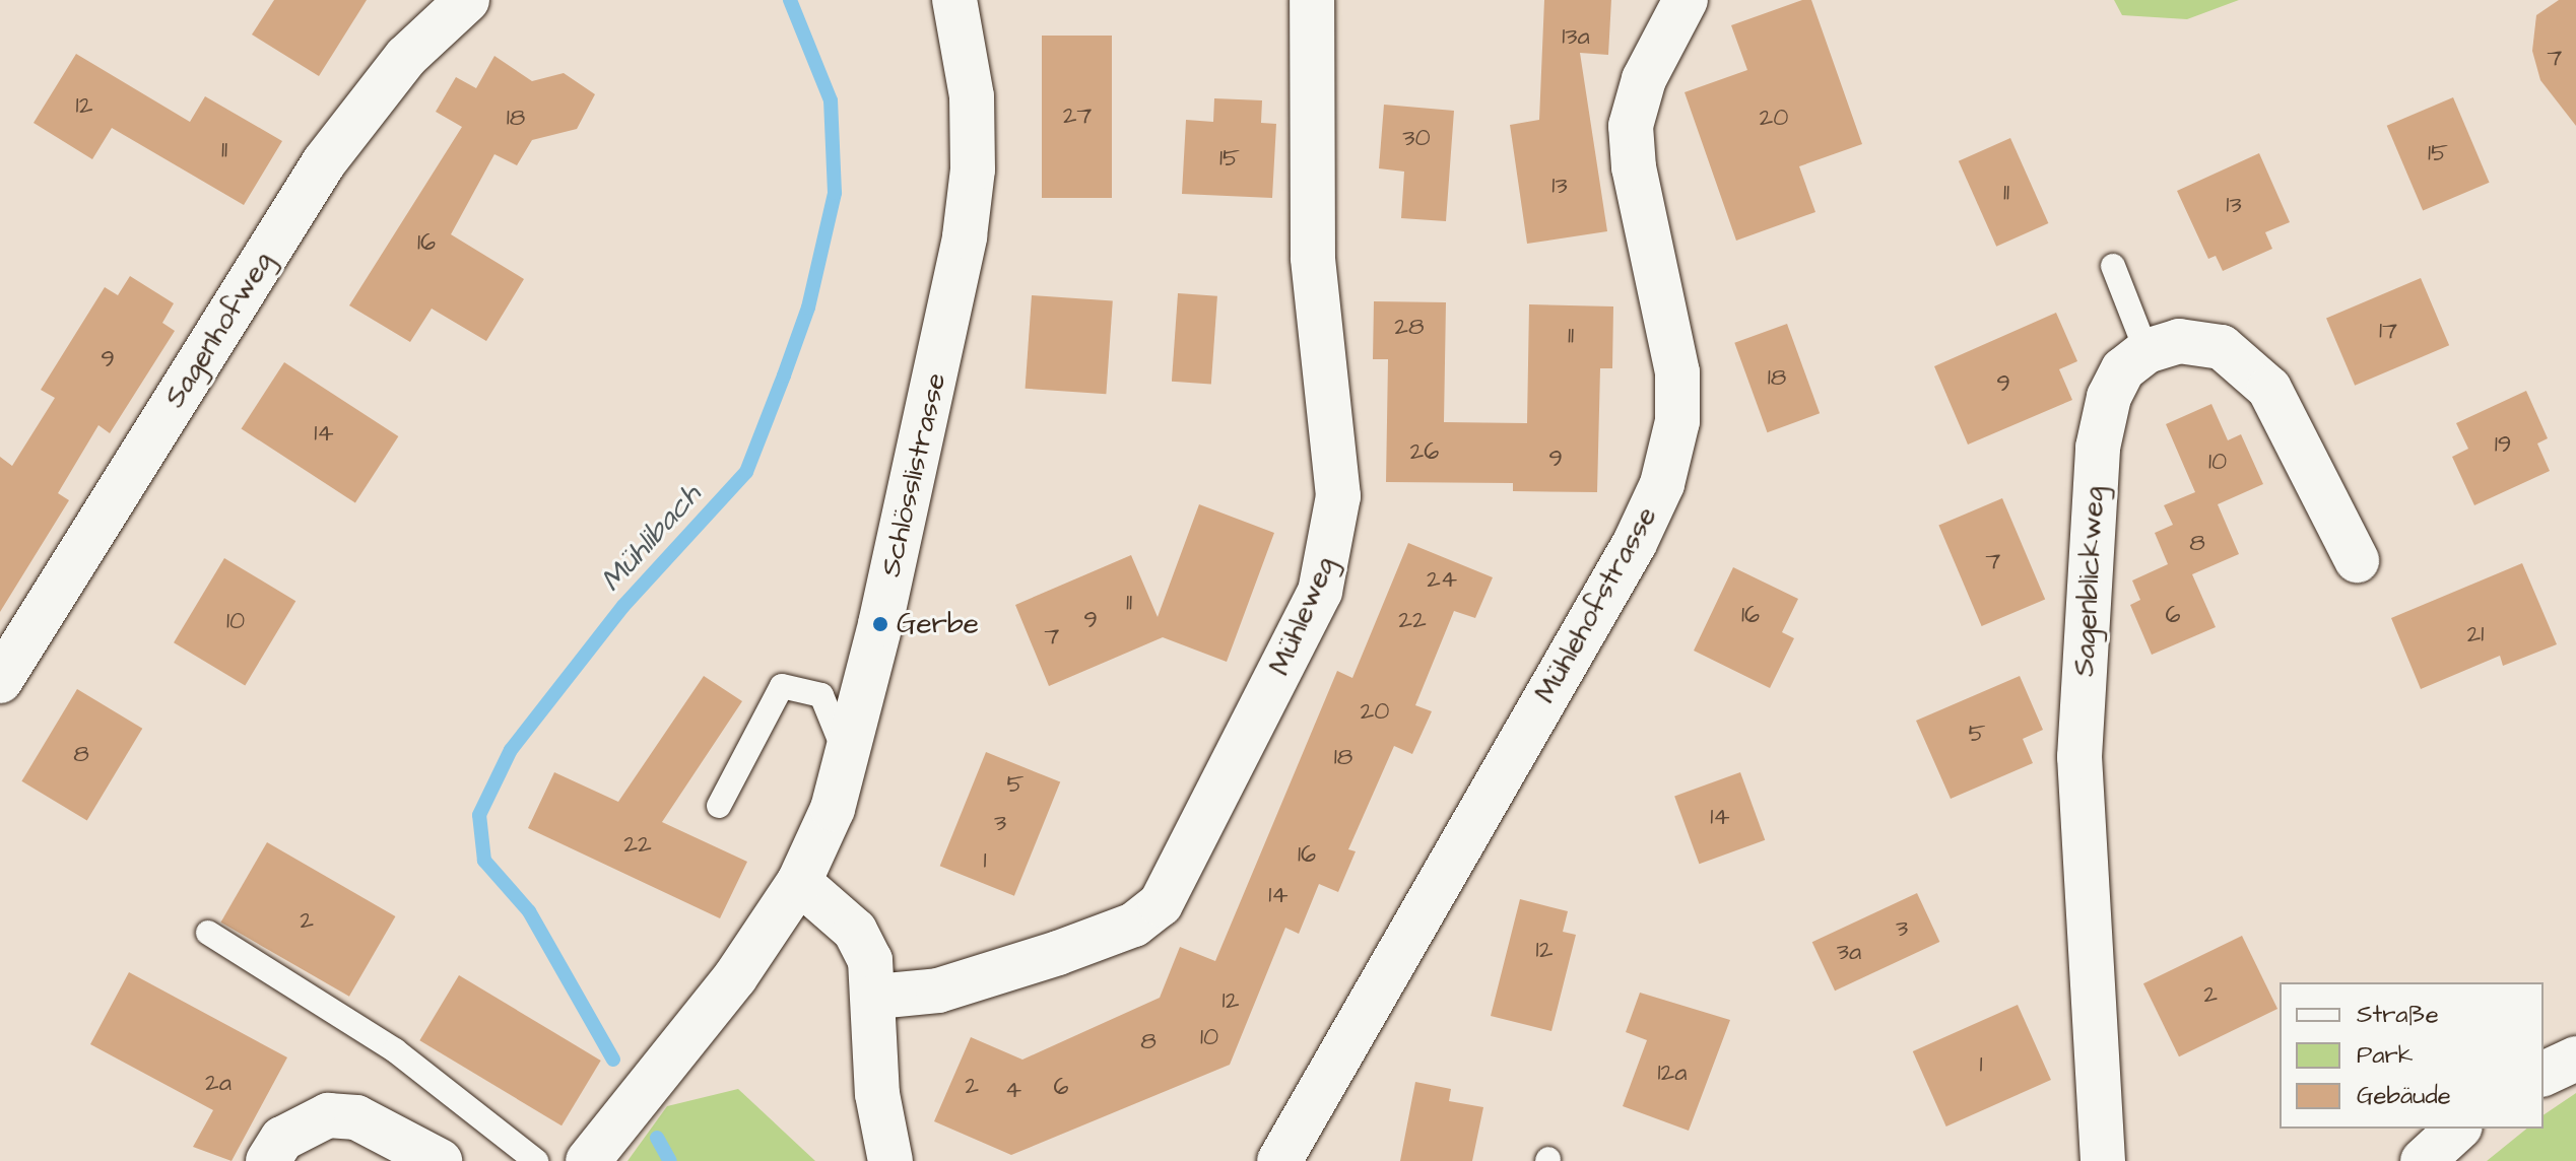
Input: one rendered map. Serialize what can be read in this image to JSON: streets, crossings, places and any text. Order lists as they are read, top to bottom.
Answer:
{
  "streets": {
    "street": [
      "Sagenhofweg",
      "Schlösslistrasse",
      "Sagenblickweg",
      "Mühlehofstrasse",
      "Mühleweg"
    ]
  },
  "water": ["Mühlibach"],
  "places": ["Gerbe"],
  "house_numbers": [
    "13a",
    "7",
    "12",
    "27",
    "18",
    "20",
    "30",
    "11",
    "15",
    "15",
    "13",
    "11",
    "13",
    "16",
    "28",
    "17",
    "11",
    "9",
    "18",
    "9",
    "14",
    "19",
    "26",
    "9",
    "10",
    "8",
    "7",
    "24",
    "11",
    "16",
    "6",
    "9",
    "22",
    "10",
    "21",
    "7",
    "20",
    "5",
    "8",
    "18",
    "5",
    "14",
    "3",
    "22",
    "16",
    "1",
    "14",
    "2",
    "3",
    "12",
    "3a",
    "2",
    "12",
    "10",
    "8",
    "1",
    "12a",
    "2a",
    "2",
    "6",
    "4"
  ],
  "legend": ["Straße", "Park", "Gebäude"]
}
